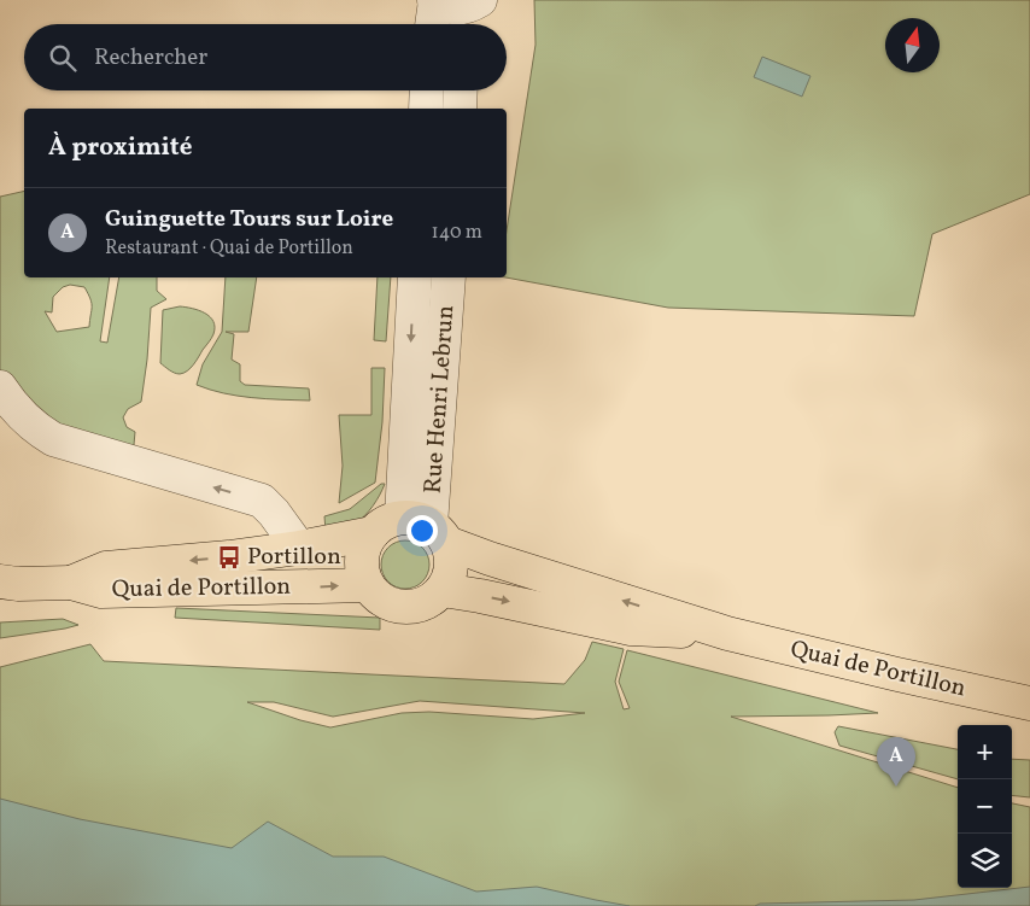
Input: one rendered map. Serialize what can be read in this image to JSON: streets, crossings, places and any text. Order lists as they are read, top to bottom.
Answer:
{
  "streets": {
    "main road": ["Quai de Portillon"],
    "street": ["Rue Henri Lebrun"]
  },
  "crossings": [
    ["Rue Henri Lebrun", "Quai de Portillon"]
  ],
  "places": {
    "bus stop": ["Portillon"]
  },
  "north": "top",
  "page": {
    "search": "Rechercher",
    "heading": "À proximité",
    "list": [
      {
        "mark": "A",
        "name": "Guinguette Tours sur Loire",
        "note": "Restaurant · Quai de Portillon",
        "value": "140 m"
      }
    ],
    "map_buttons": ["+", "−"],
    "pins": "A"
  }
}
